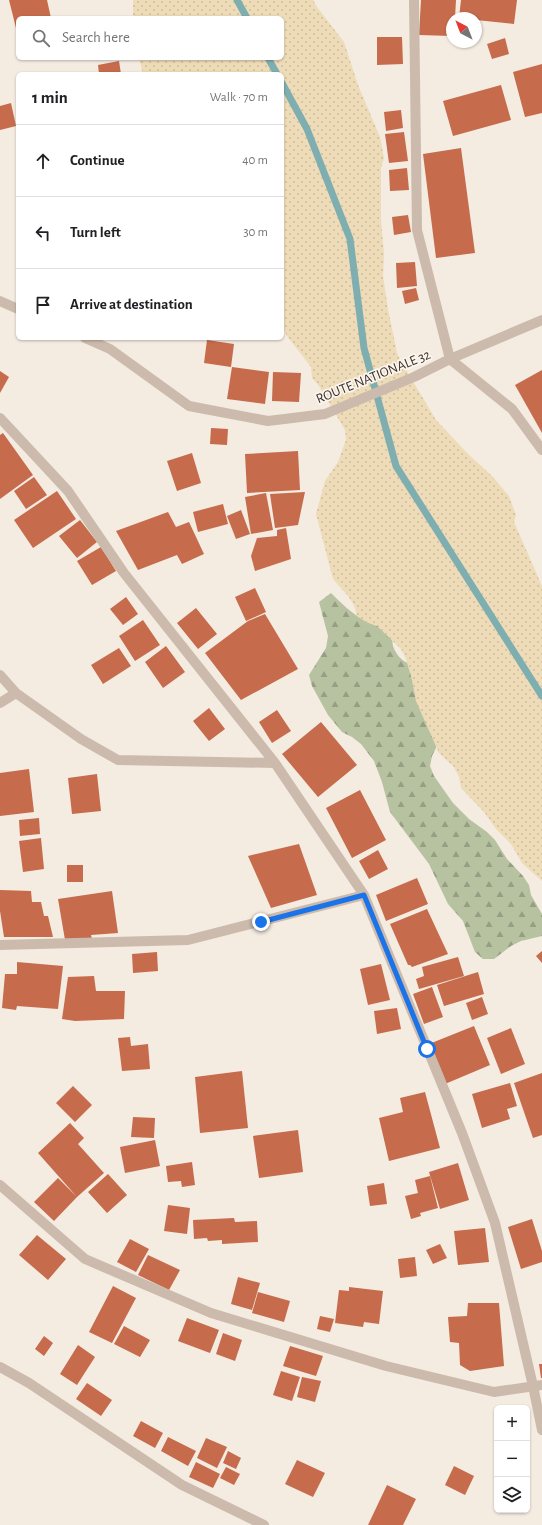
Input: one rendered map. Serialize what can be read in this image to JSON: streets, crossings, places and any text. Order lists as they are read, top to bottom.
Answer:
{
  "streets": {
    "street": ["ROUTE NATIONALE 32"]
  },
  "north": "top left",
  "page": {
    "search": "Search here",
    "heading": ["1 min", "Walk · 70 m"],
    "list": [
      ["Continue", "40 m"],
      ["Turn left", "30 m"],
      "Arrive at destination"
    ],
    "map_buttons": ["+", "−"]
  }
}
